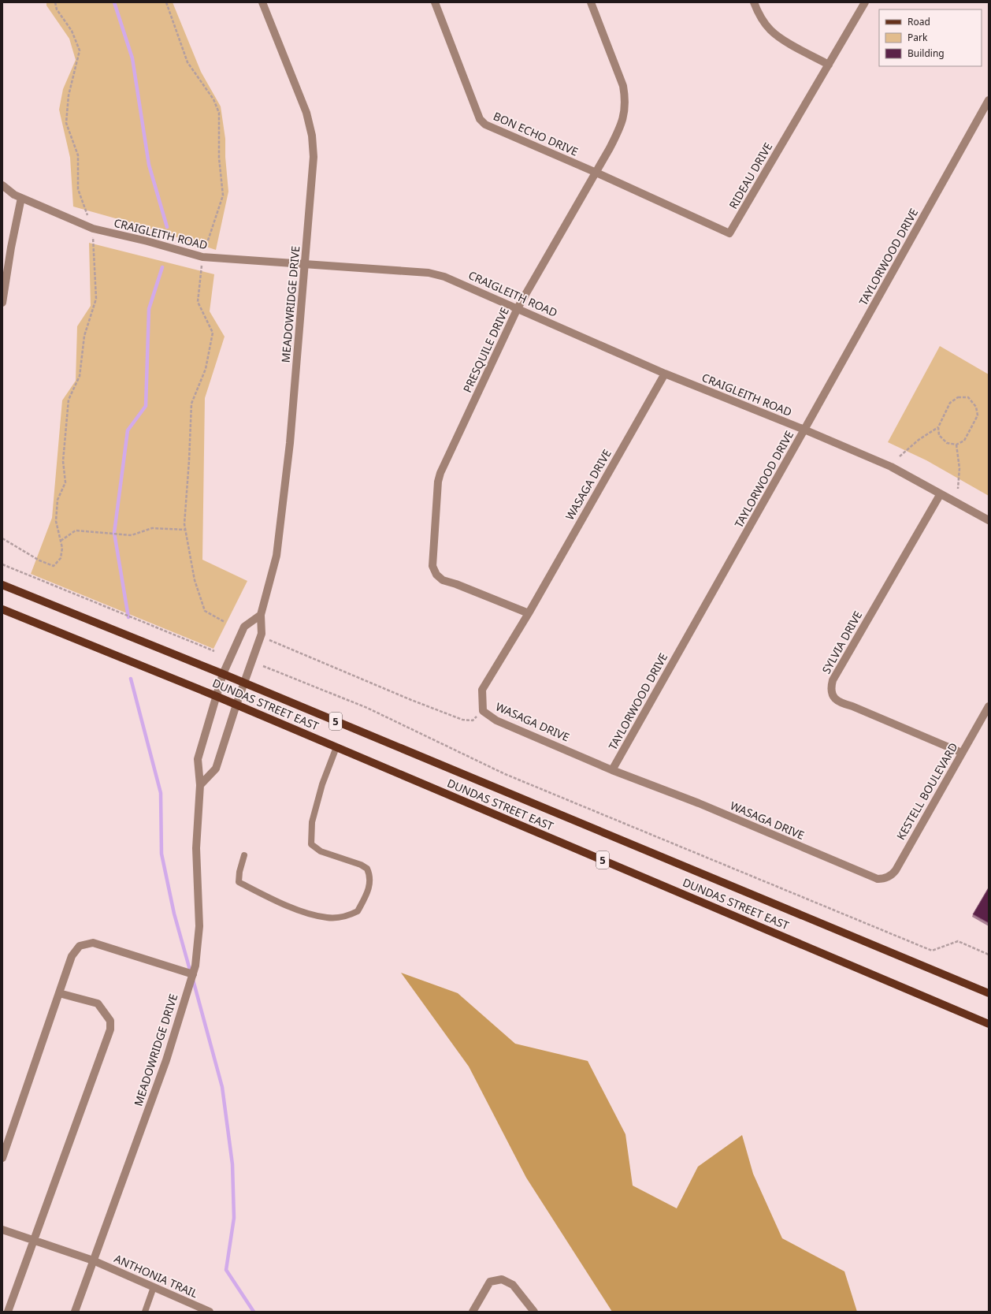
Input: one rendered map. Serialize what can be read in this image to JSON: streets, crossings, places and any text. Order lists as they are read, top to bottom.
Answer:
{
  "streets": {
    "main road": ["DUNDAS STREET EAST", "5"],
    "street": [
      "BON ECHO DRIVE",
      "RIDEAU DRIVE",
      "CRAIGLEITH ROAD",
      "TAYLORWOOD DRIVE",
      "MEADOWRIDGE DRIVE",
      "PRESQUILE DRIVE",
      "WASAGA DRIVE",
      "SYLVIA DRIVE",
      "KESTELL BOULEVARD",
      "ANTHONIA TRAIL"
    ]
  },
  "crossings": [
    ["BON ECHO DRIVE", "RIDEAU DRIVE"],
    ["BON ECHO DRIVE", "PRESQUILE DRIVE"],
    ["RIDEAU DRIVE", "PRESQUILE DRIVE"],
    ["CRAIGLEITH ROAD", "TAYLORWOOD DRIVE"],
    ["CRAIGLEITH ROAD", "MEADOWRIDGE DRIVE"],
    ["CRAIGLEITH ROAD", "PRESQUILE DRIVE"],
    ["CRAIGLEITH ROAD", "WASAGA DRIVE"],
    ["CRAIGLEITH ROAD", "SYLVIA DRIVE"],
    ["TAYLORWOOD DRIVE", "WASAGA DRIVE"],
    ["MEADOWRIDGE DRIVE", "DUNDAS STREET EAST"],
    ["MEADOWRIDGE DRIVE", "ANTHONIA TRAIL"],
    ["PRESQUILE DRIVE", "WASAGA DRIVE"],
    ["WASAGA DRIVE", "KESTELL BOULEVARD"],
    ["SYLVIA DRIVE", "KESTELL BOULEVARD"]
  ],
  "legend": ["Road", "Park", "Building"]
}
